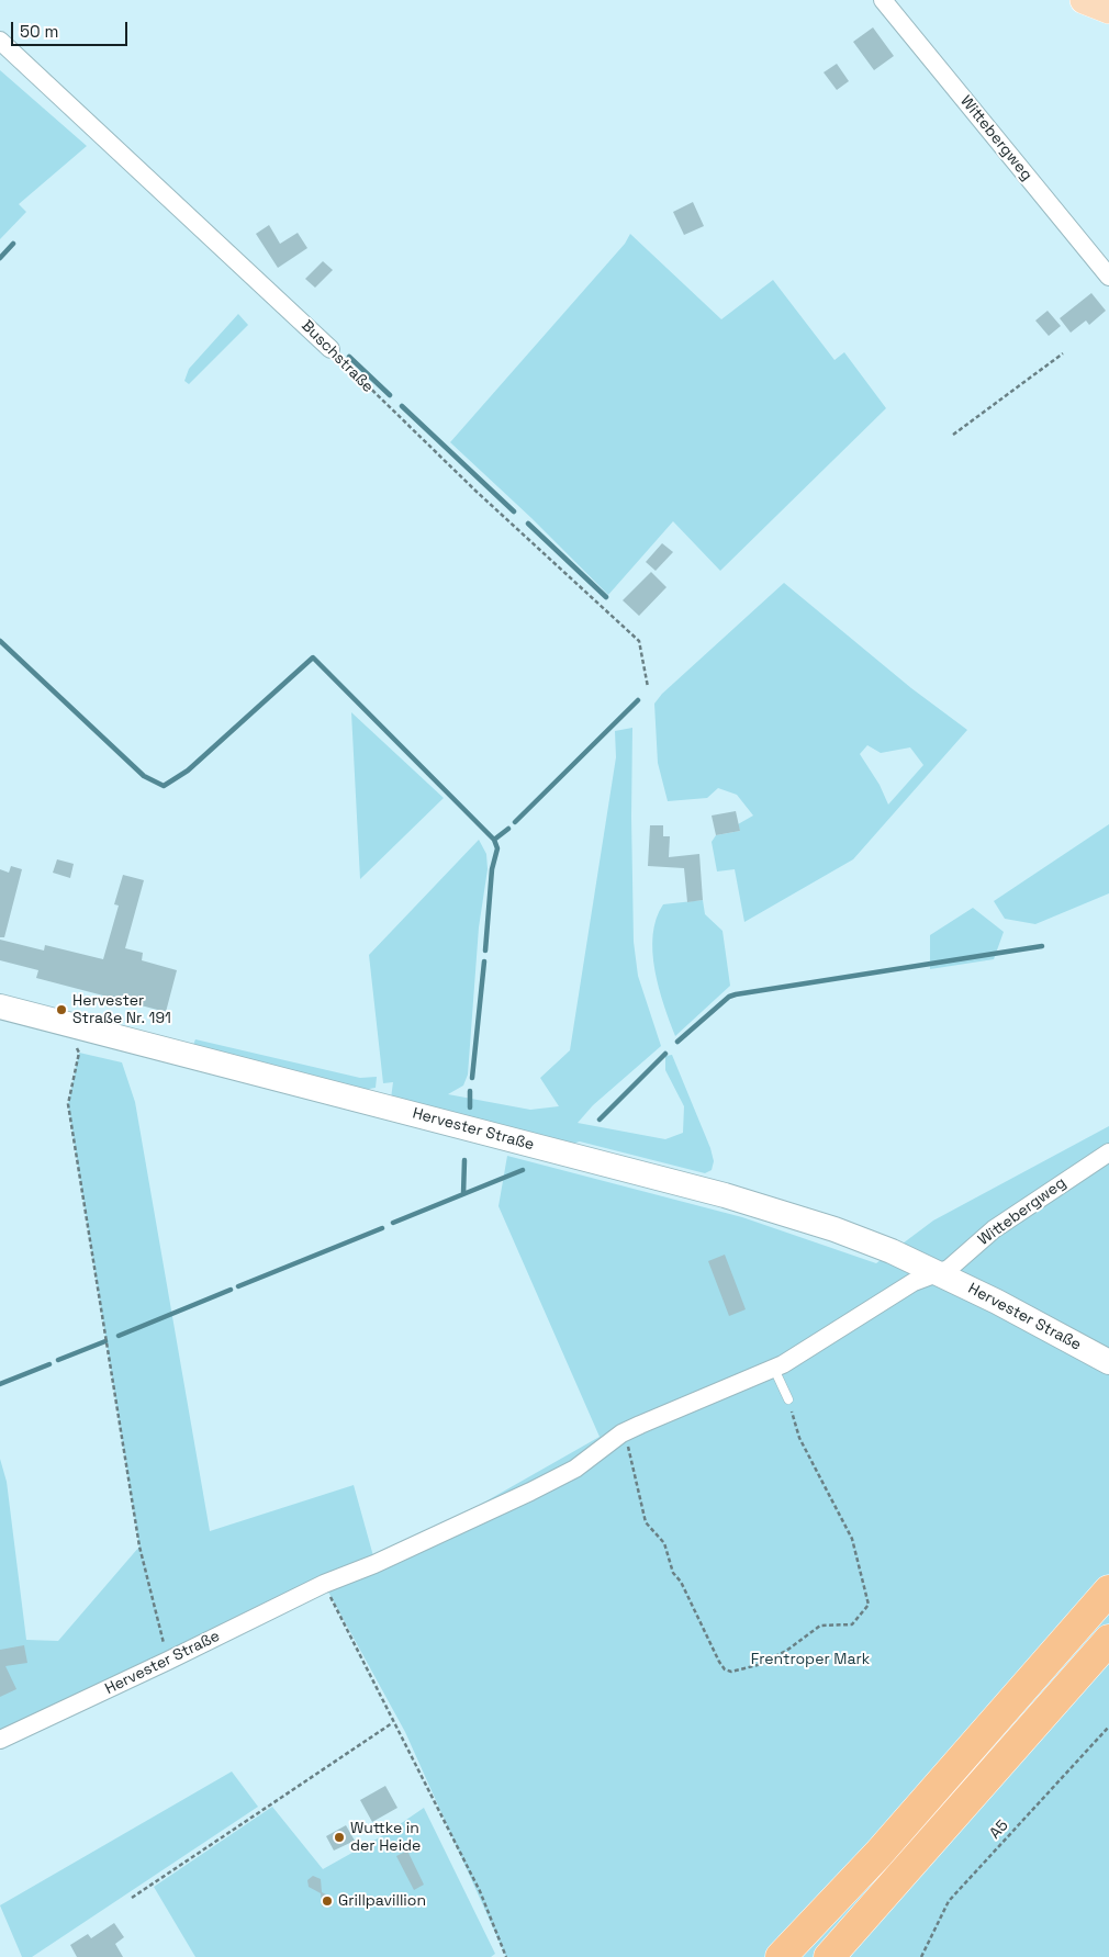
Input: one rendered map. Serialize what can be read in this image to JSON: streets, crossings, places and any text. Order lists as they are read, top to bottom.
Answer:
{
  "streets": {
    "main road": ["Hervester Straße"],
    "street": ["Wittebergweg", "Buschstraße"],
    "path": ["A5"]
  },
  "crossings": [
    ["Wittebergweg", "Hervester Straße"]
  ],
  "parks": ["Frentroper Mark"],
  "places": ["Hervester Straße Nr. 191", "Wuttke in der Heide", "Grillpavillion"],
  "scale_bar": "50 m"
}
